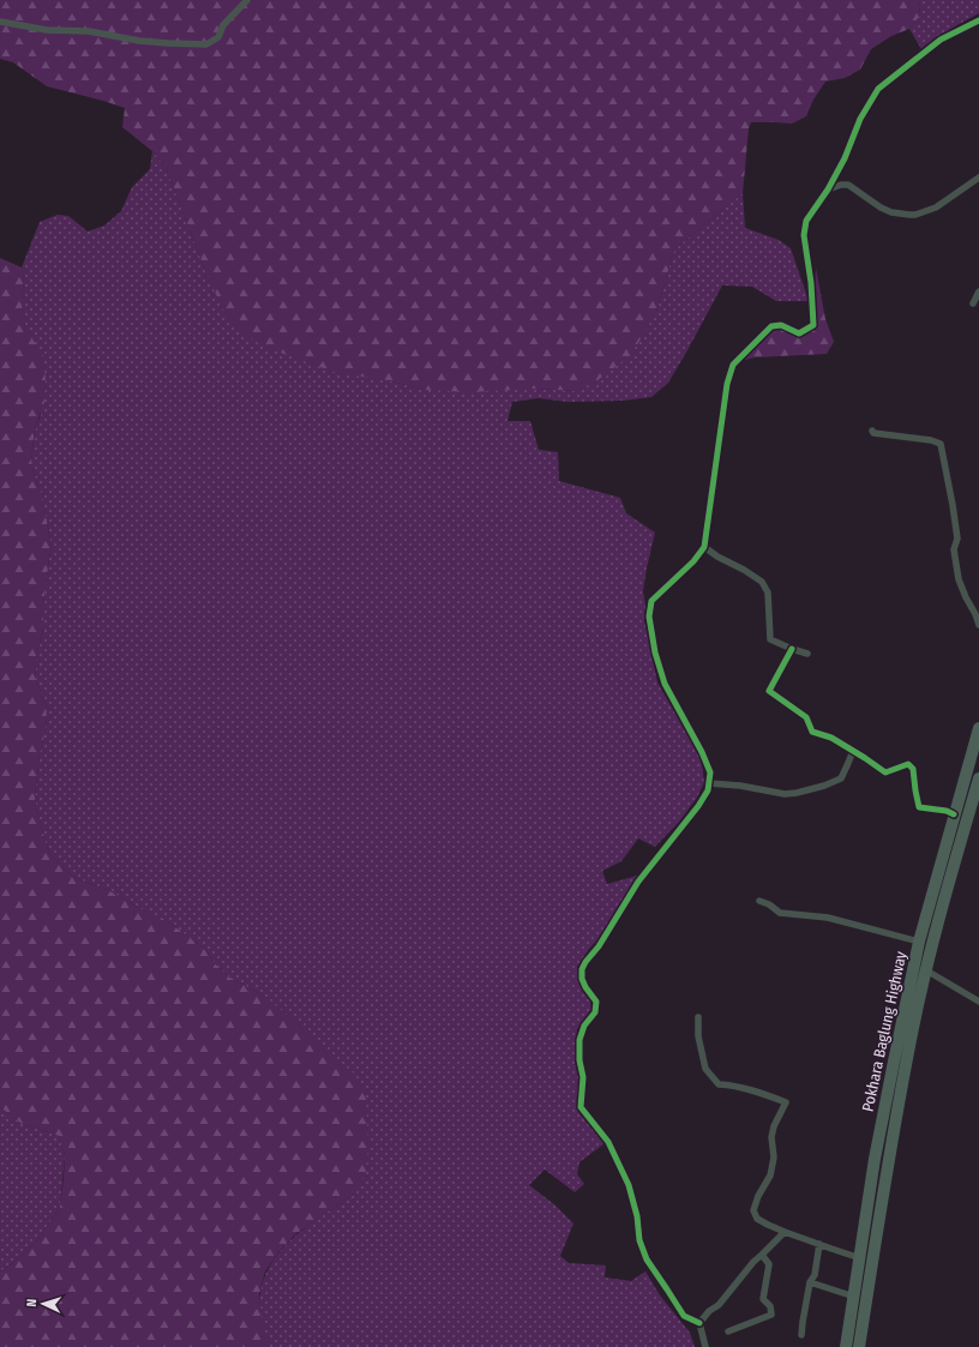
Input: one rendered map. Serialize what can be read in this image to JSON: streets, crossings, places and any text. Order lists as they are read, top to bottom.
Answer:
{
  "streets": {
    "highway": ["Pokhara Baglung Highway"]
  },
  "north": "left"
}
